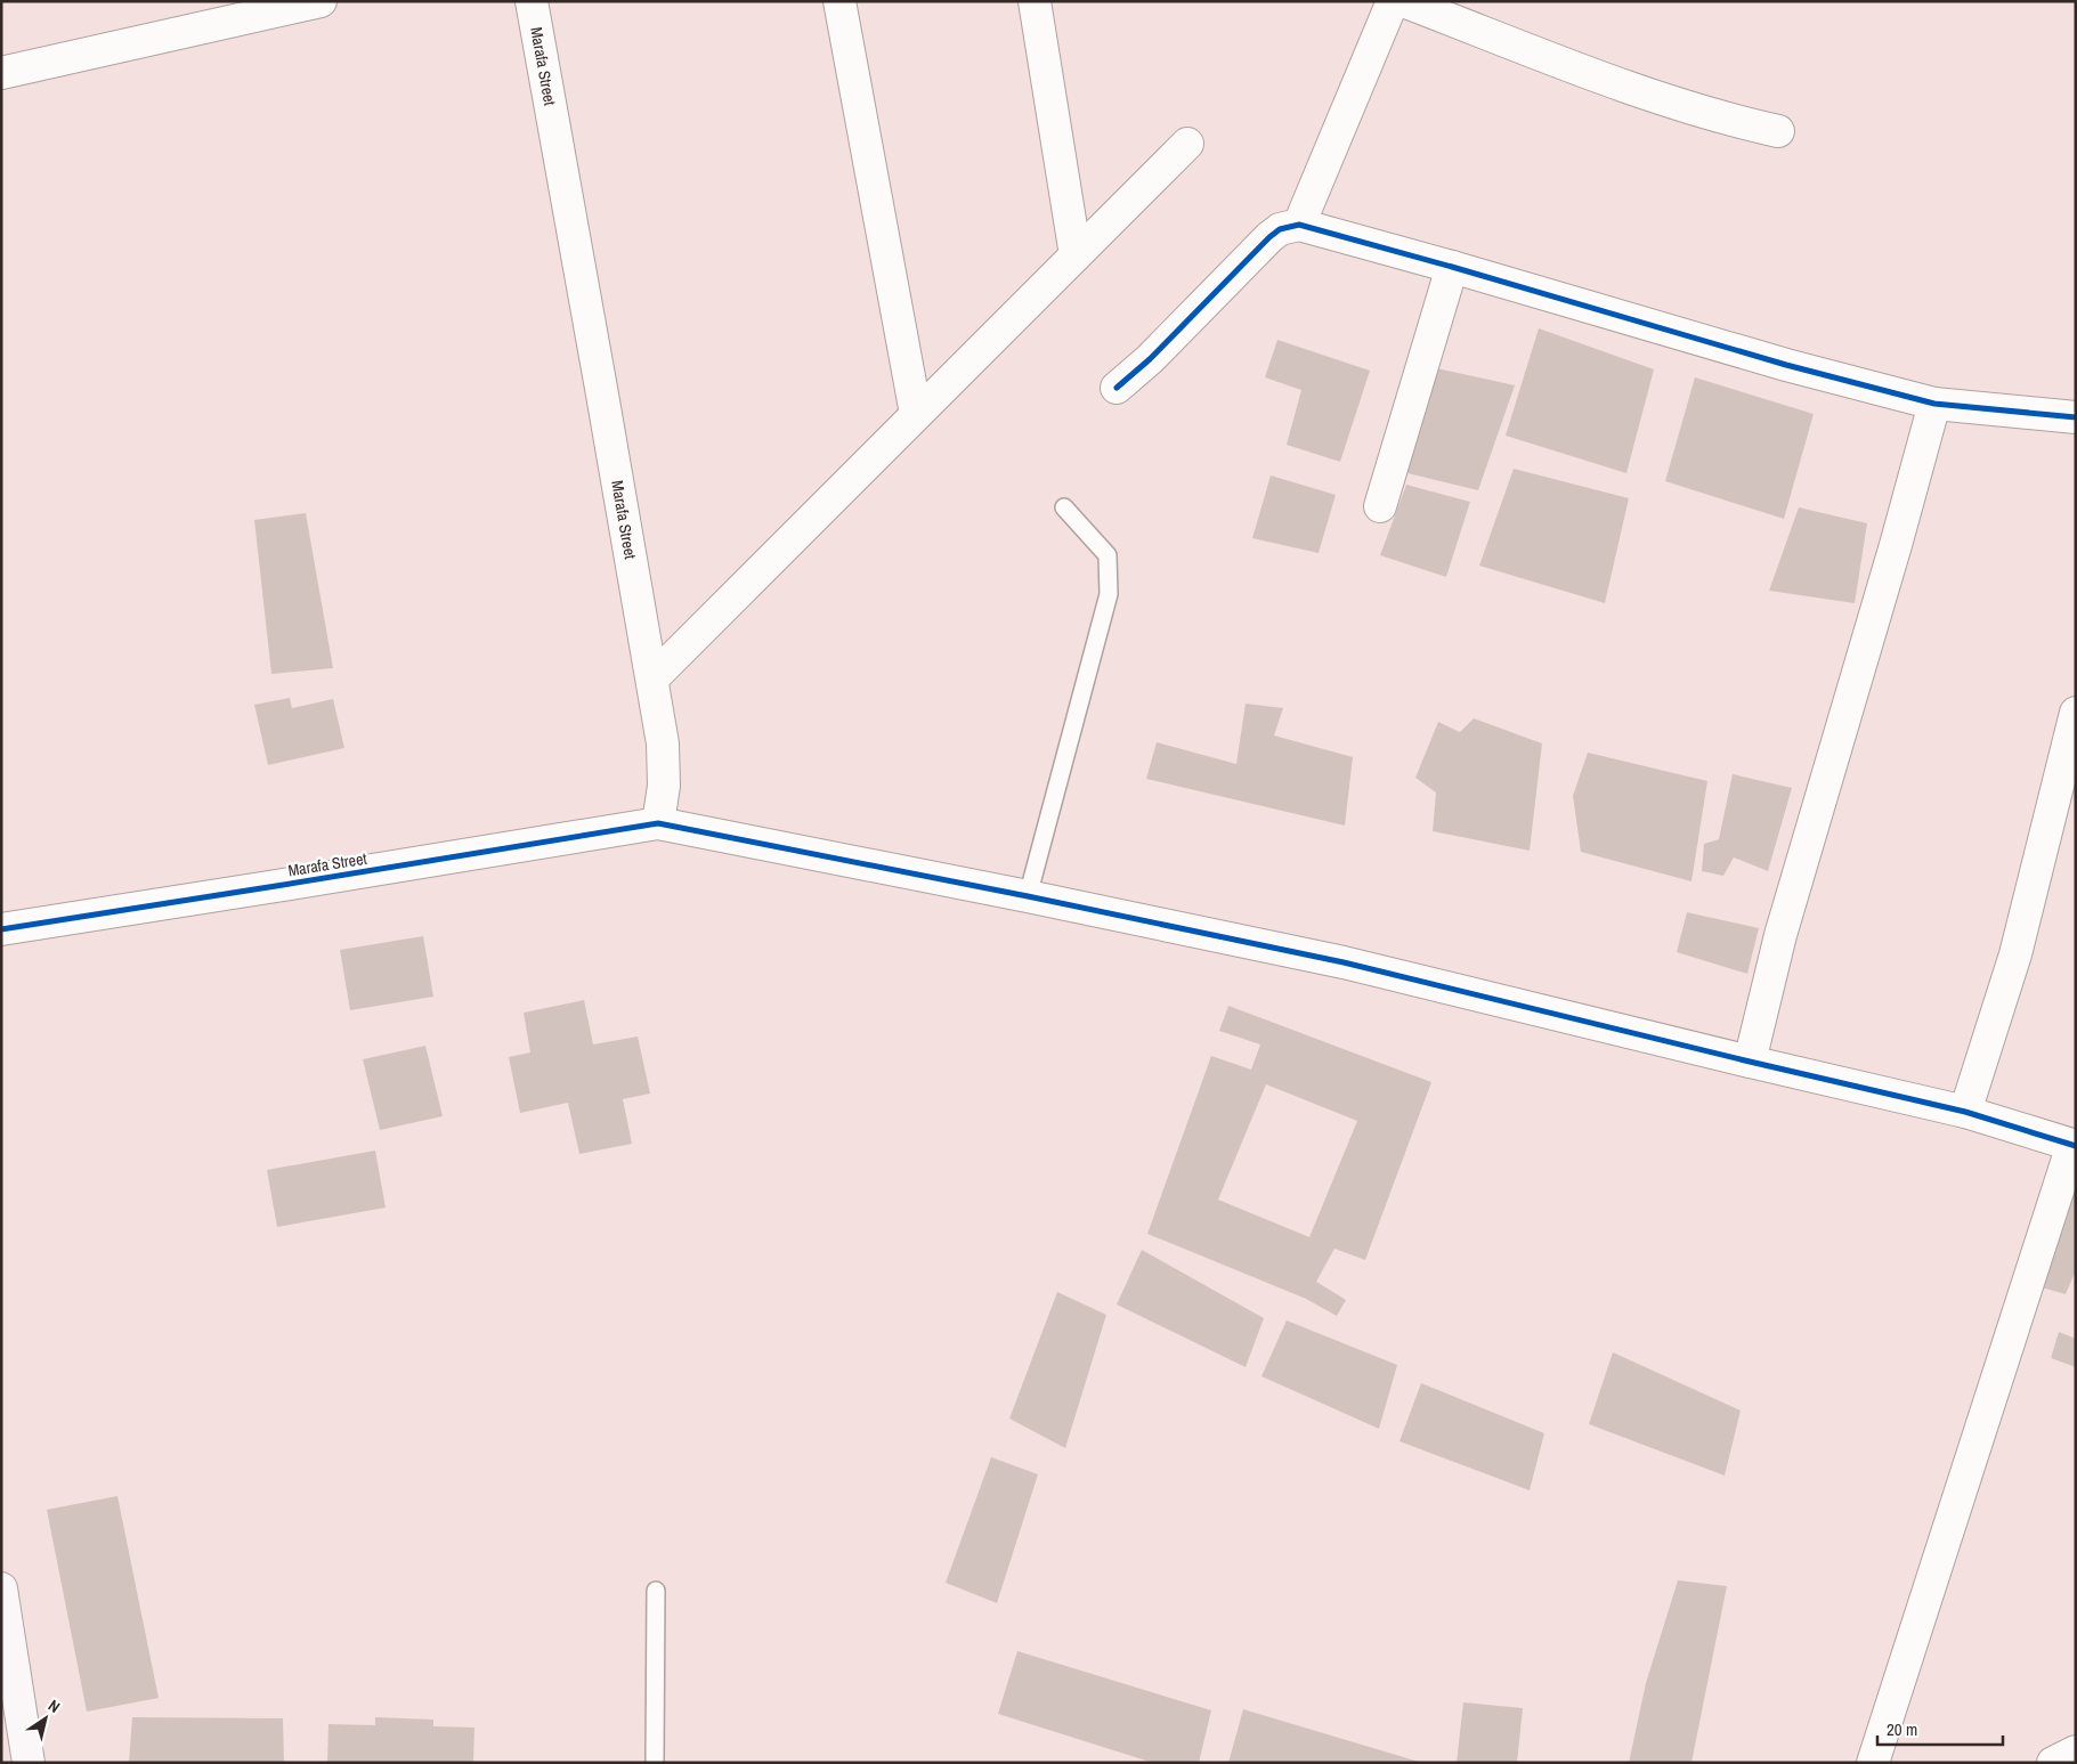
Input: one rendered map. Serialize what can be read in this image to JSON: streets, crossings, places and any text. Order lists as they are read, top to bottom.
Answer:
{
  "streets": {
    "street": ["Marafa Street"]
  },
  "scale_bar": "20 m",
  "north": "top right"
}
